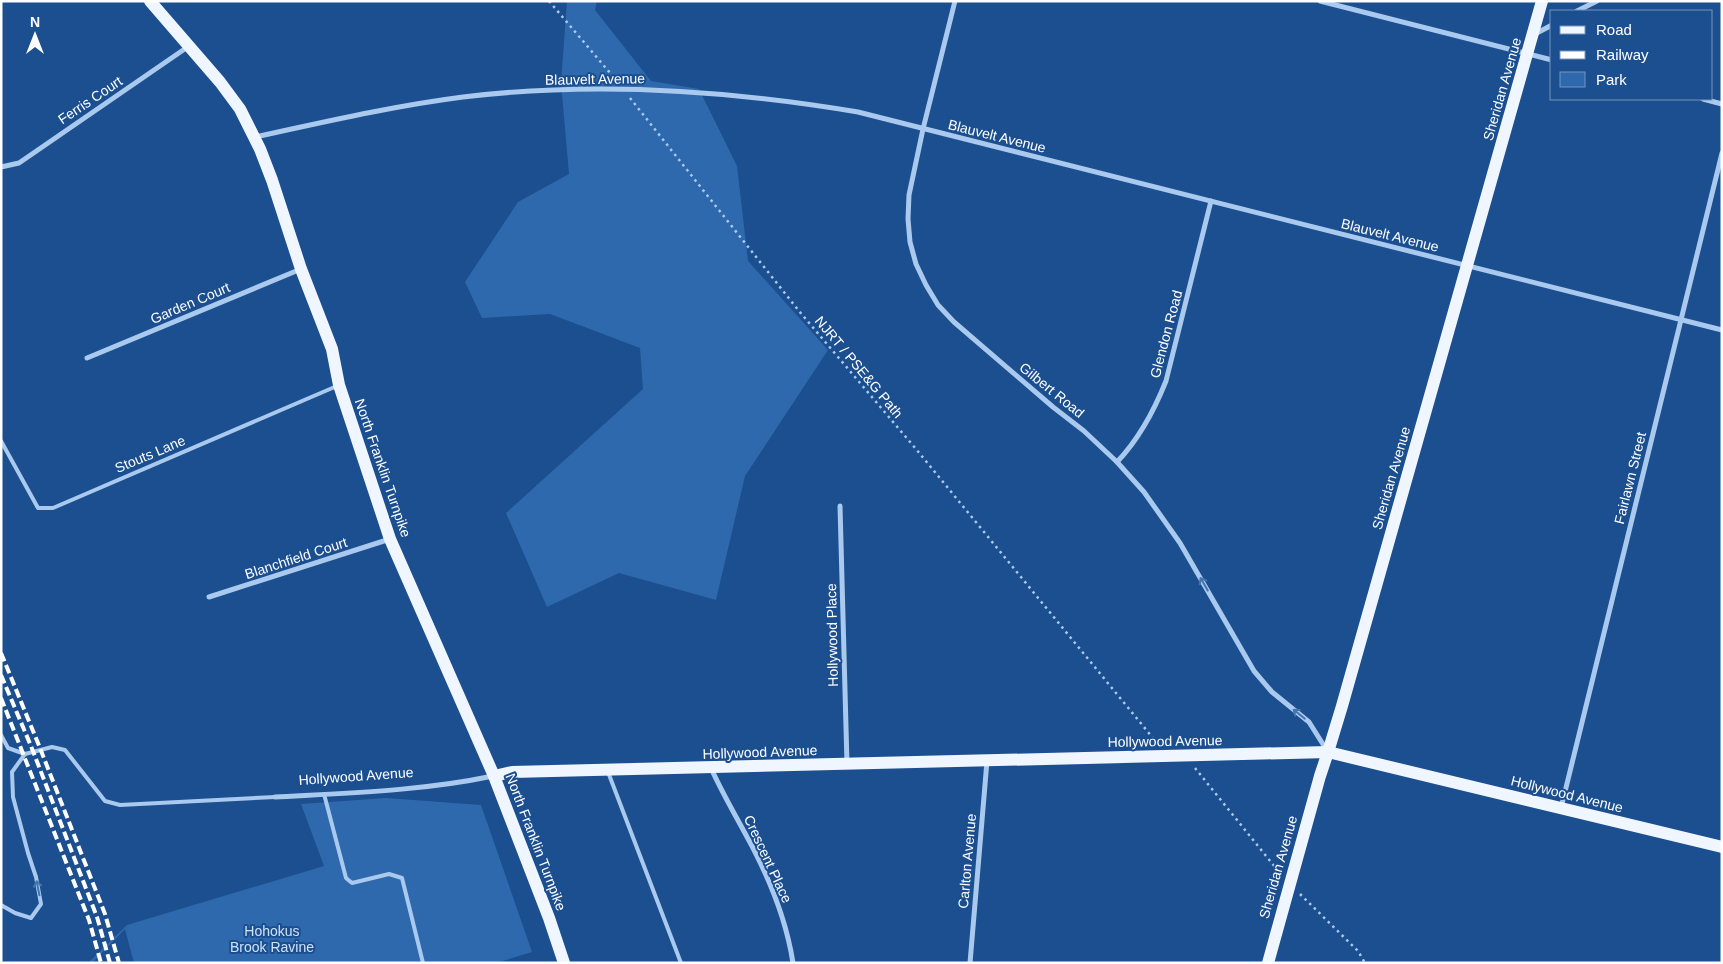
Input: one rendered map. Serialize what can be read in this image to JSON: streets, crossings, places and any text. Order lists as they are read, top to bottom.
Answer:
{
  "streets": {
    "main road": ["Sheridan Avenue", "North Franklin Turnpike", "Hollywood Avenue"],
    "street": [
      "Blauvelt Avenue",
      "Ferris Court",
      "Garden Court",
      "Glendon Road",
      "Gilbert Road",
      "Fairlawn Street",
      "Blanchfield Court",
      "Hollywood Place",
      "Crescent Place",
      "Carlton Avenue"
    ],
    "lane": ["Stouts Lane"],
    "path": ["NJRT / PSE&G Path"]
  },
  "crossings": [
    ["Blauvelt Avenue", "Sheridan Avenue"],
    ["Blauvelt Avenue", "Glendon Road"],
    ["Blauvelt Avenue", "NJRT / PSE&G Path"],
    ["Blauvelt Avenue", "Gilbert Road"],
    ["Blauvelt Avenue", "North Franklin Turnpike"],
    ["Blauvelt Avenue", "Fairlawn Street"],
    ["Sheridan Avenue", "Gilbert Road"],
    ["Sheridan Avenue", "Hollywood Avenue"],
    ["Ferris Court", "North Franklin Turnpike"],
    ["Garden Court", "North Franklin Turnpike"],
    ["Glendon Road", "Gilbert Road"],
    ["Gilbert Road", "Hollywood Avenue"],
    ["Stouts Lane", "North Franklin Turnpike"],
    ["North Franklin Turnpike", "Blanchfield Court"],
    ["North Franklin Turnpike", "Hollywood Avenue"],
    ["Fairlawn Street", "Hollywood Avenue"],
    ["Hollywood Place", "Hollywood Avenue"],
    ["Hollywood Avenue", "Crescent Place"],
    ["Hollywood Avenue", "Carlton Avenue"]
  ],
  "one_way": ["Gilbert Road"],
  "parks": ["Hohokus Brook Ravine"],
  "legend": ["Road", "Railway", "Park"],
  "north": "top"
}
